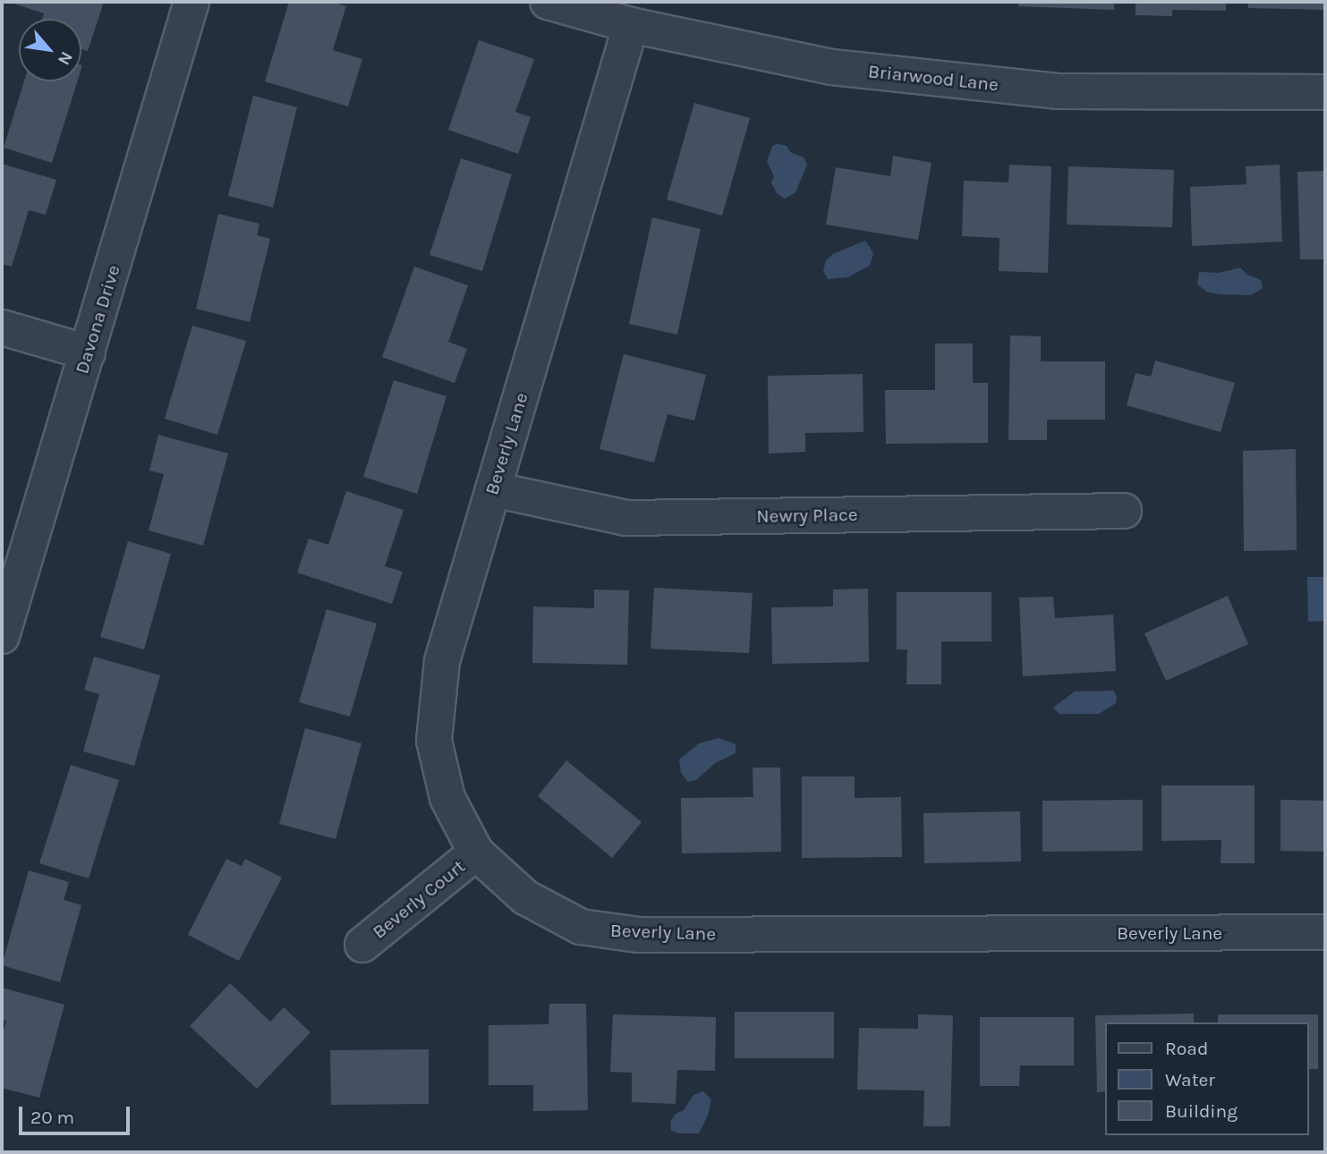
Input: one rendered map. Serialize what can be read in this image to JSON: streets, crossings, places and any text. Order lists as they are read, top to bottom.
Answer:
{
  "streets": {
    "street": [
      "Briarwood Lane",
      "Davona Drive",
      "Beverly Lane",
      "Newry Place",
      "Beverly Court"
    ]
  },
  "crossings": [
    ["Briarwood Lane", "Beverly Lane"],
    ["Beverly Lane", "Newry Place"],
    ["Beverly Lane", "Beverly Court"]
  ],
  "legend": ["Road", "Water", "Building"],
  "scale_bar": "20 m",
  "north": "bottom right"
}
